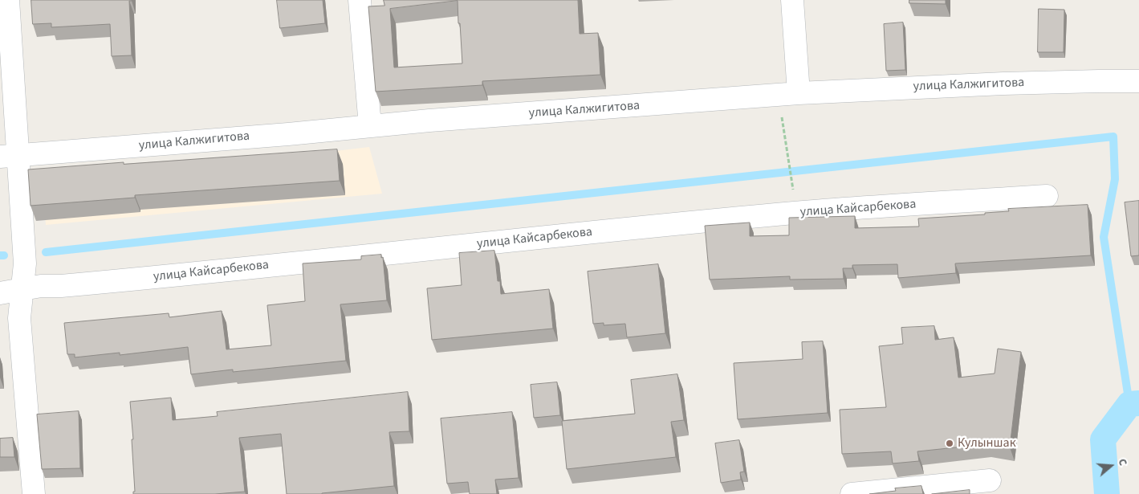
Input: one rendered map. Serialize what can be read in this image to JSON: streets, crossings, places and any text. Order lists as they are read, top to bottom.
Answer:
{
  "streets": {
    "street": ["улица Калжигитова", "улица Кайсарбекова"]
  },
  "places": ["Кулыншак"],
  "north": "right"
}
